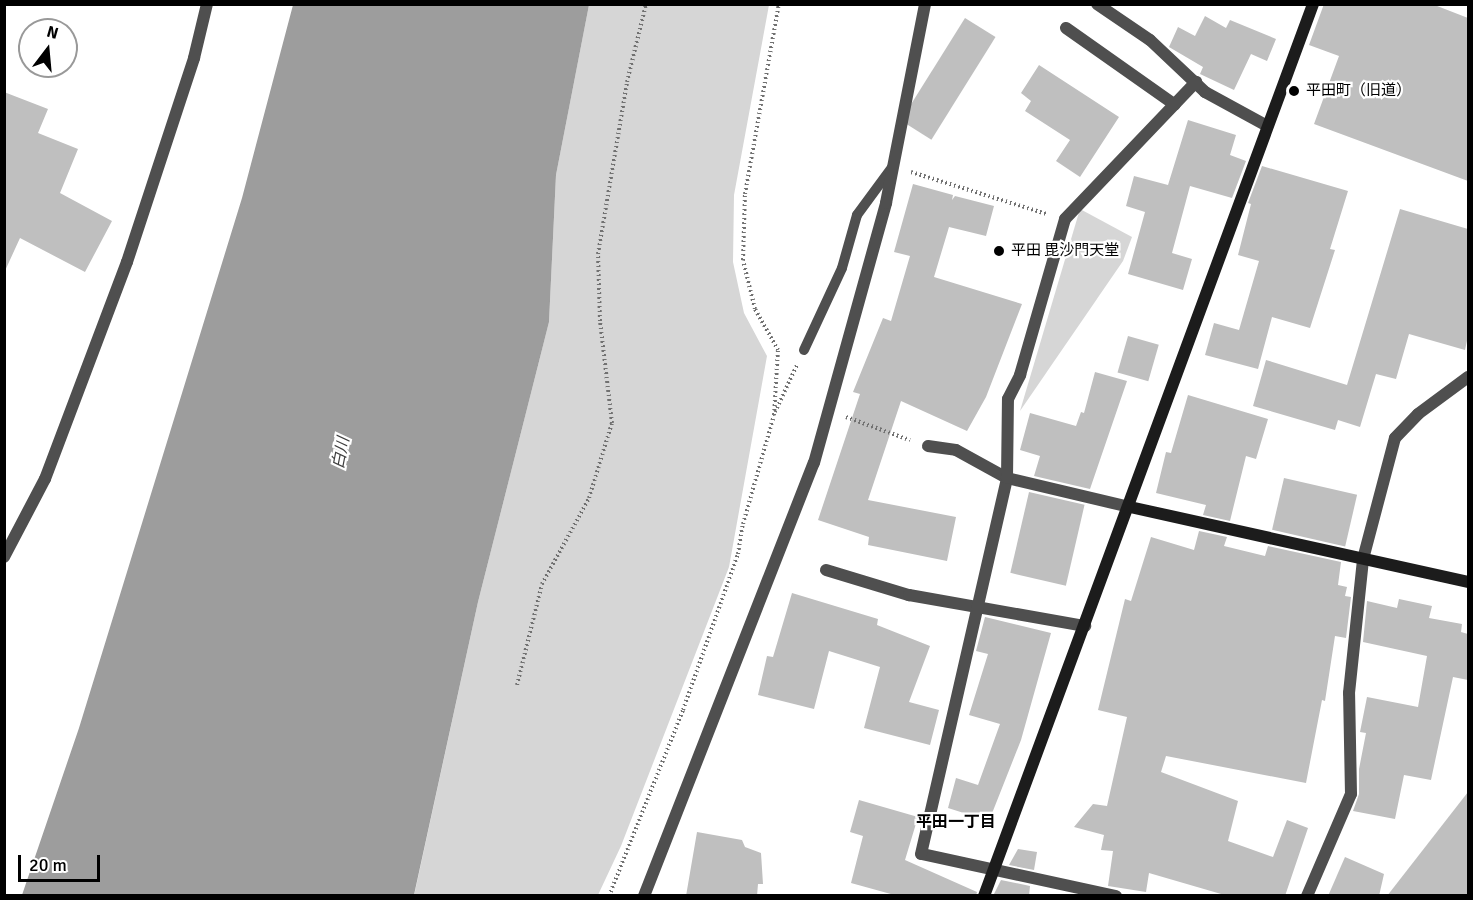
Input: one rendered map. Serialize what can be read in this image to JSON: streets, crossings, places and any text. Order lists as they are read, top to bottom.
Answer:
{
  "districts": ["平田一丁目"],
  "water": ["白川"],
  "places": ["平田町（旧道）", "平田 毘沙門天堂"],
  "scale_bar": "20 m",
  "north": "top"
}
